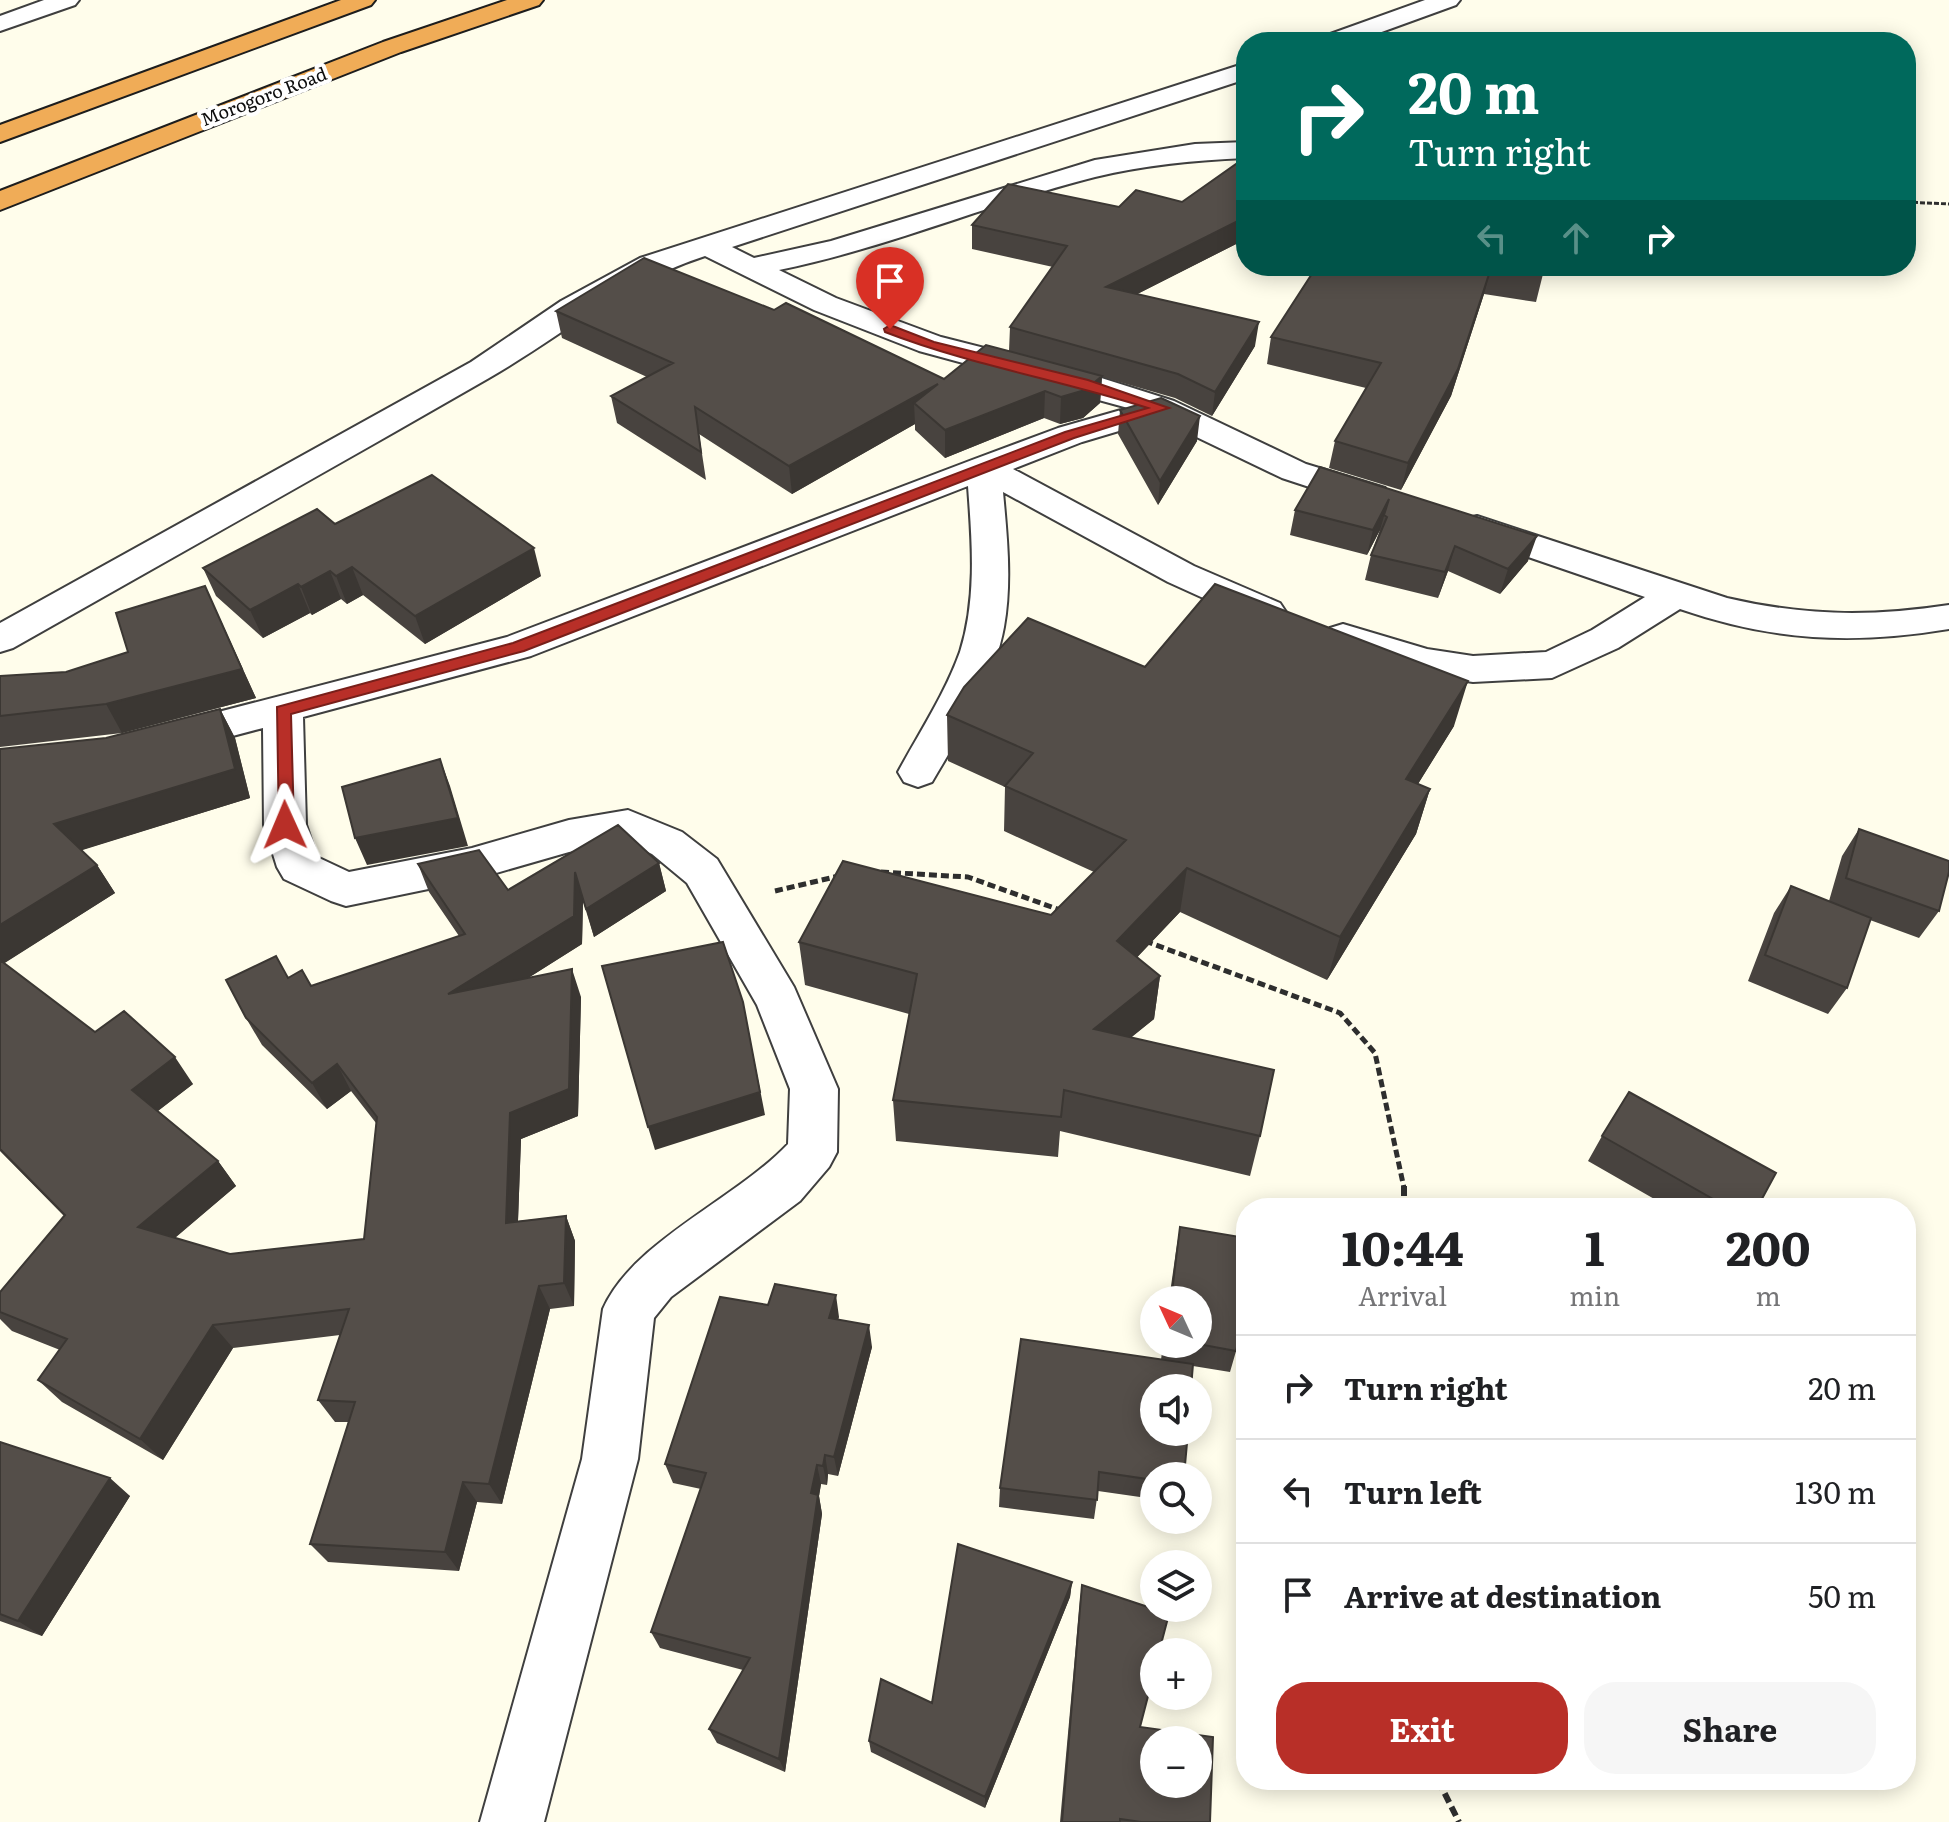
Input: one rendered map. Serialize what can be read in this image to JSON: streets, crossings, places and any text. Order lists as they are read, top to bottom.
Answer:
{
  "streets": {
    "highway": ["Morogoro Road"]
  },
  "north": "top left",
  "page": {
    "turn": ["20 m", "Turn right"],
    "eta": [
      "10:44",
      "Arrival",
      "1",
      "min",
      "200",
      "m"
    ],
    "map_buttons": ["+", "−"],
    "list": [
      {
        "name": "Turn right",
        "value": "20 m"
      },
      {
        "name": "Turn left",
        "value": "130 m"
      },
      {
        "name": "Arrive at destination",
        "value": "50 m"
      }
    ],
    "buttons": ["Exit", "Share"]
  }
}
